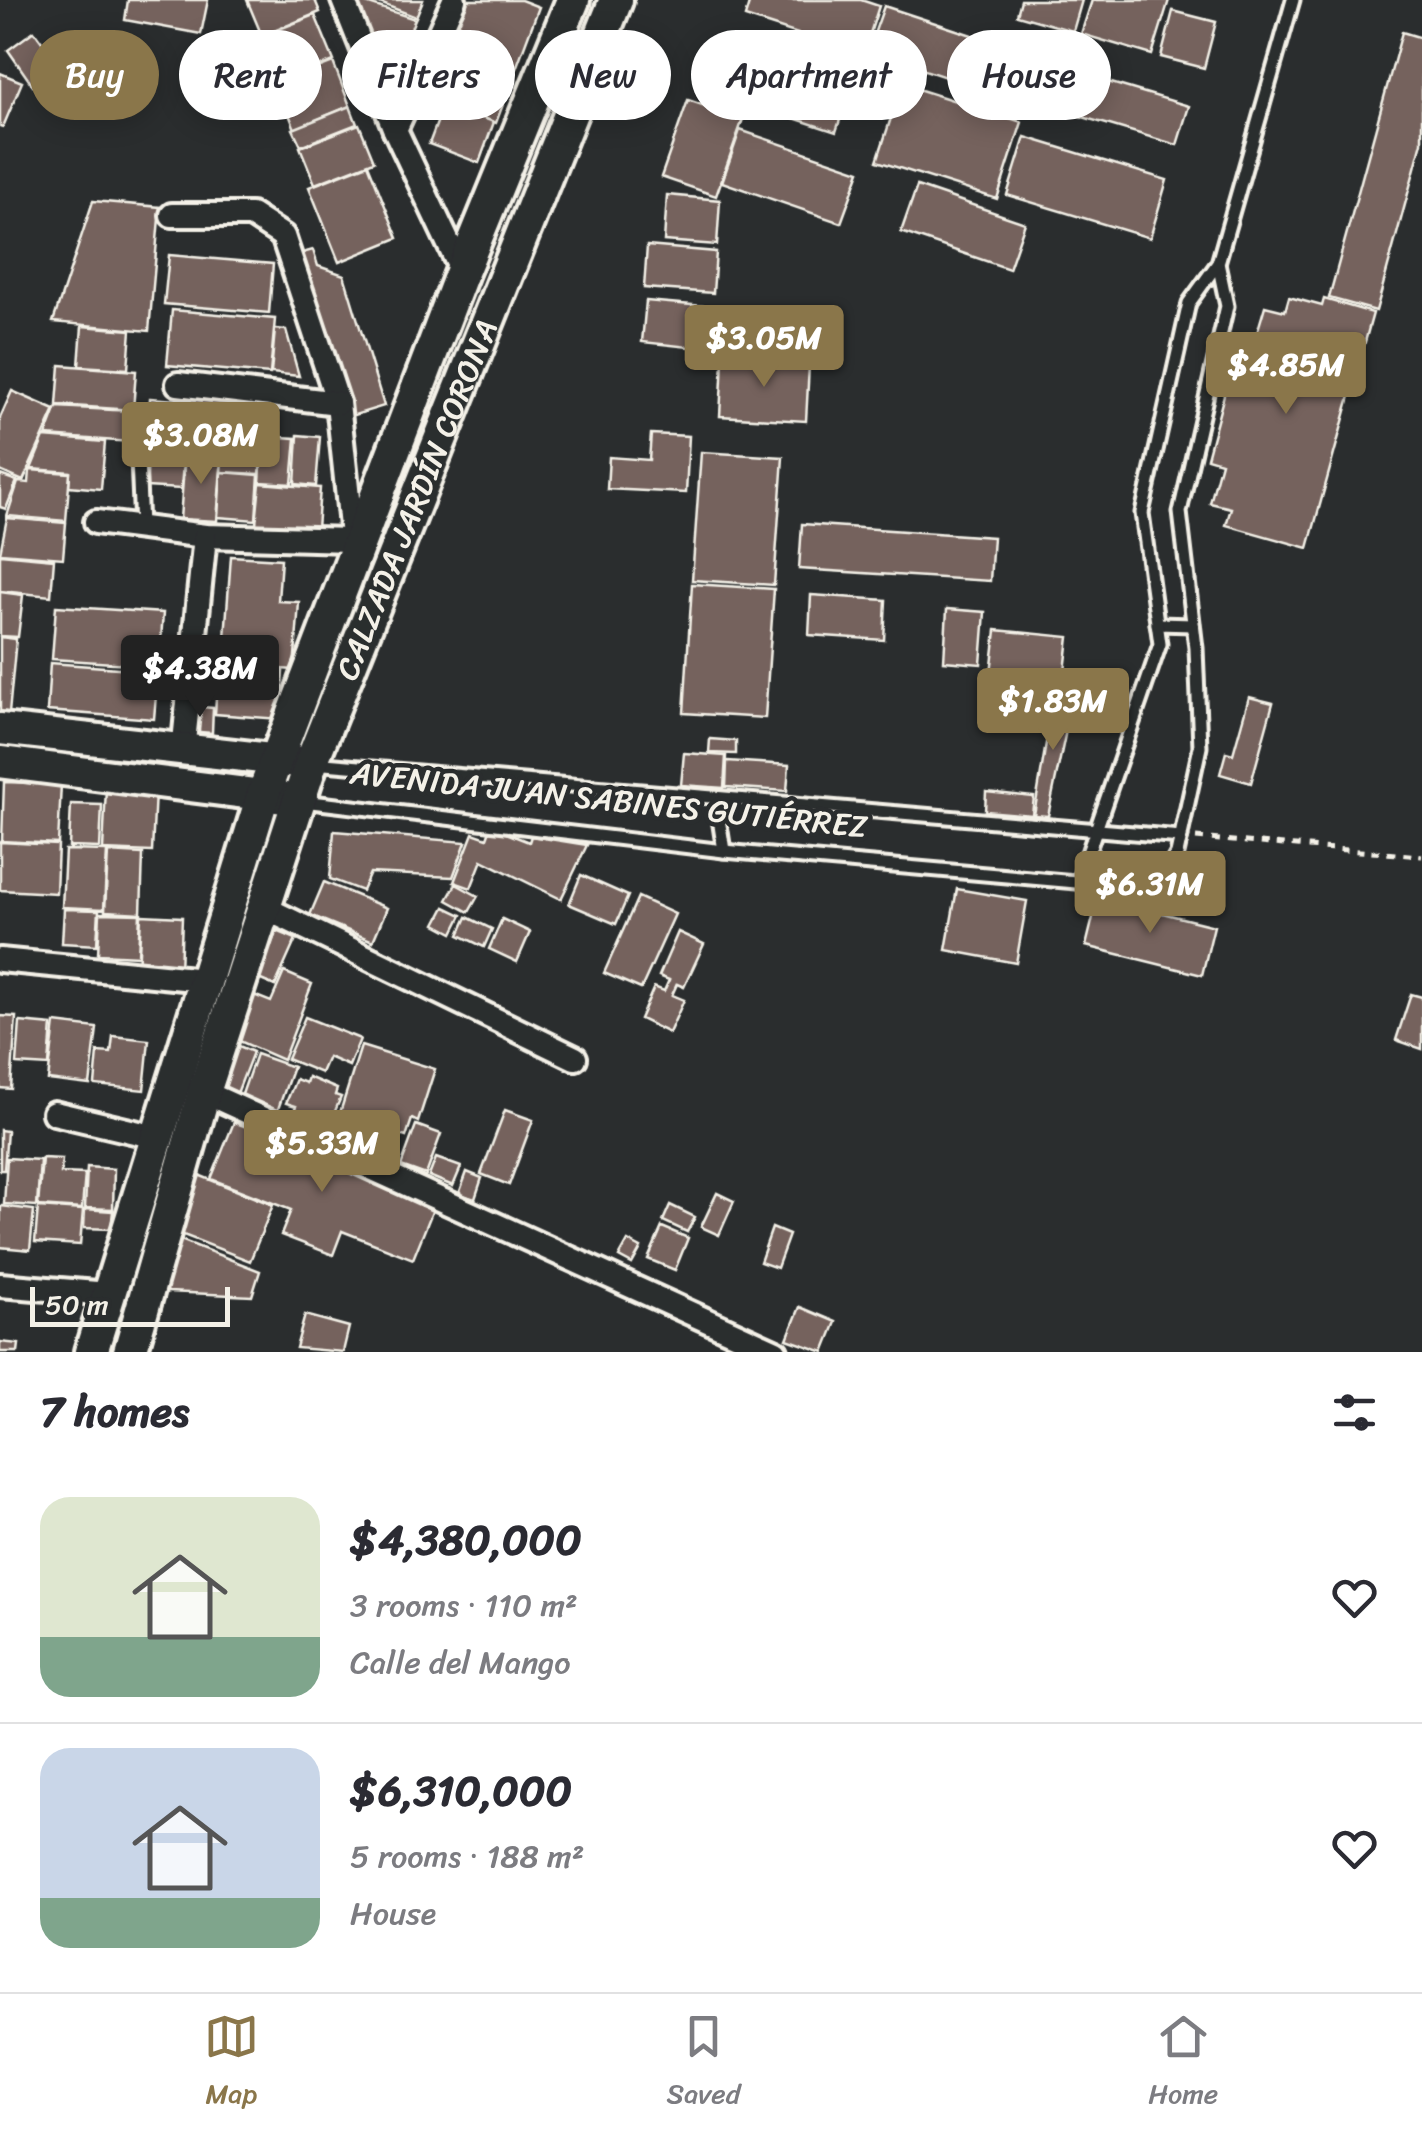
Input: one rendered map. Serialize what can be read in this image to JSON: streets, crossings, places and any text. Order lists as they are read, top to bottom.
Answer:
{
  "streets": {
    "main road": ["CALZADA JARDÍN CORONA"],
    "street": ["AVENIDA JUAN SABINES GUTIÉRREZ"]
  },
  "crossings": [
    ["CALZADA JARDÍN CORONA", "AVENIDA JUAN SABINES GUTIÉRREZ"]
  ],
  "scale_bar": "50 m",
  "page": {
    "chip": [
      "Buy",
      "Rent",
      "Filters",
      "New",
      "Apartment",
      "House"
    ],
    "price": [
      "$3.05M",
      "$4.85M",
      "$3.08M",
      "$4.38M",
      "$1.83M",
      "$6.31M",
      "$5.33M"
    ],
    "scale": "50 m",
    "heading": "7 homes",
    "list": [
      {
        "name": "$4,380,000",
        "note": "3 rooms · 110 m² · Calle del Mango"
      },
      {
        "name": "$6,310,000",
        "note": "5 rooms · 188 m² · House"
      }
    ],
    "tabs": ["Map", "Saved", "Home"]
  }
}
